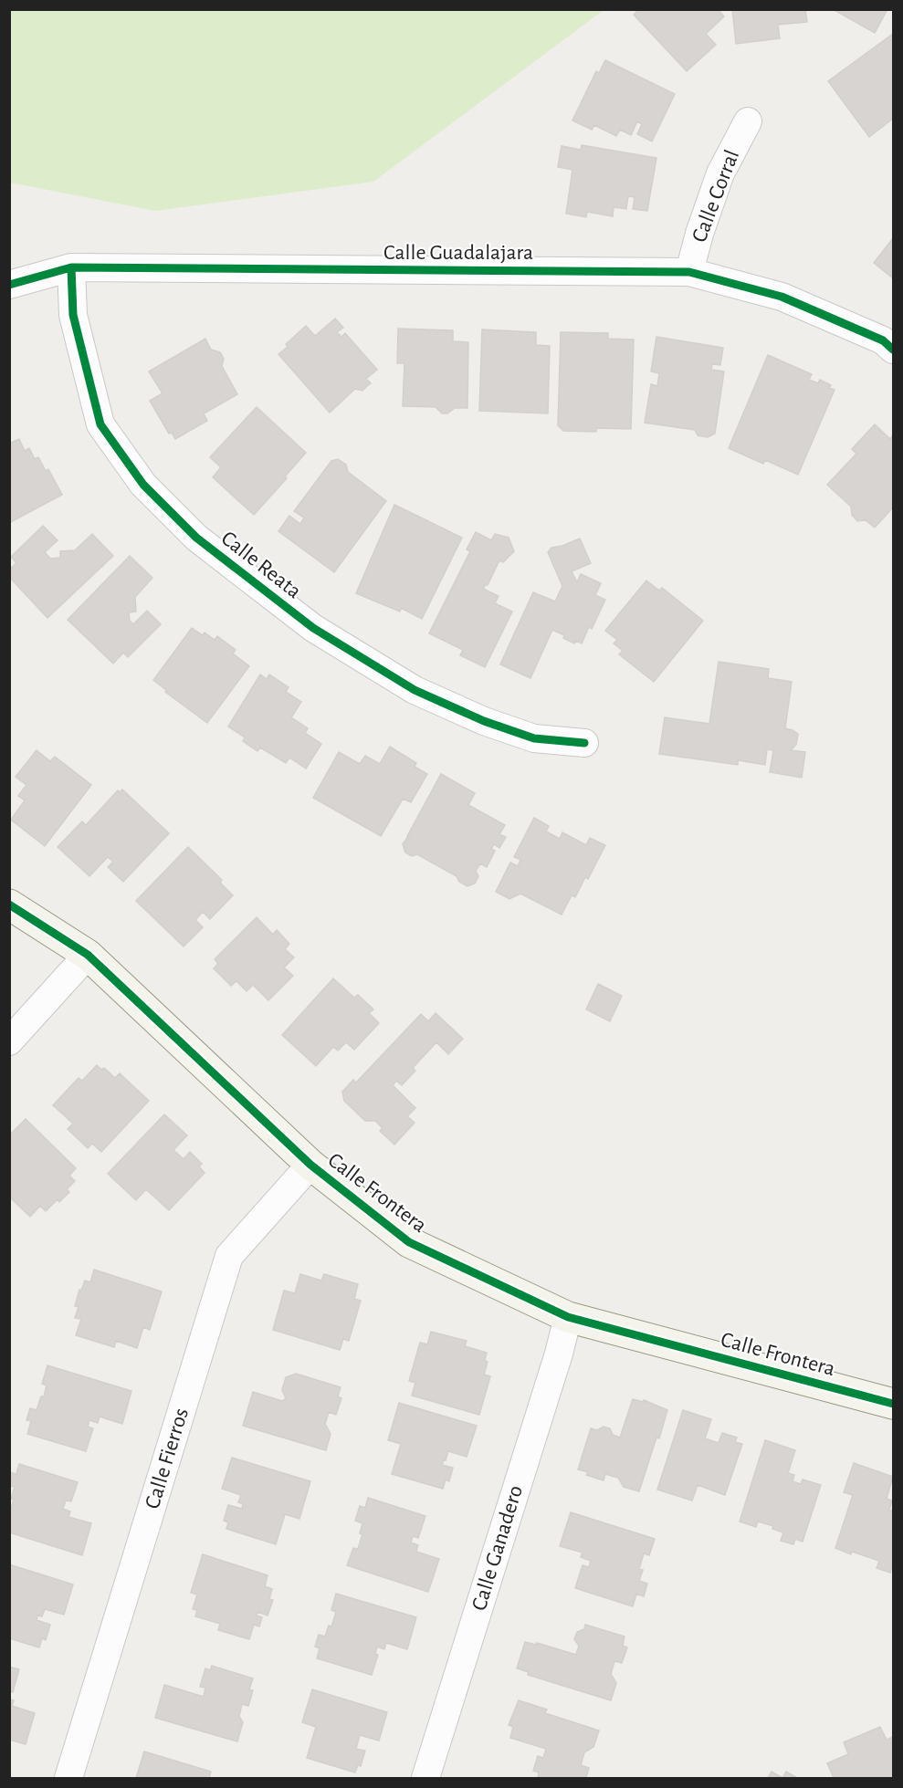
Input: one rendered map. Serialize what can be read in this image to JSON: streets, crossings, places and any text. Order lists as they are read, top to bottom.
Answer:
{
  "streets": {
    "street": [
      "Calle Corral",
      "Calle Guadalajara",
      "Calle Reata",
      "Calle Frontera",
      "Calle Fierros",
      "Calle Ganadero"
    ]
  },
  "crossings": [
    ["Calle Corral", "Calle Guadalajara"],
    ["Calle Guadalajara", "Calle Reata"],
    ["Calle Frontera", "Calle Fierros"],
    ["Calle Frontera", "Calle Ganadero"]
  ]
}
